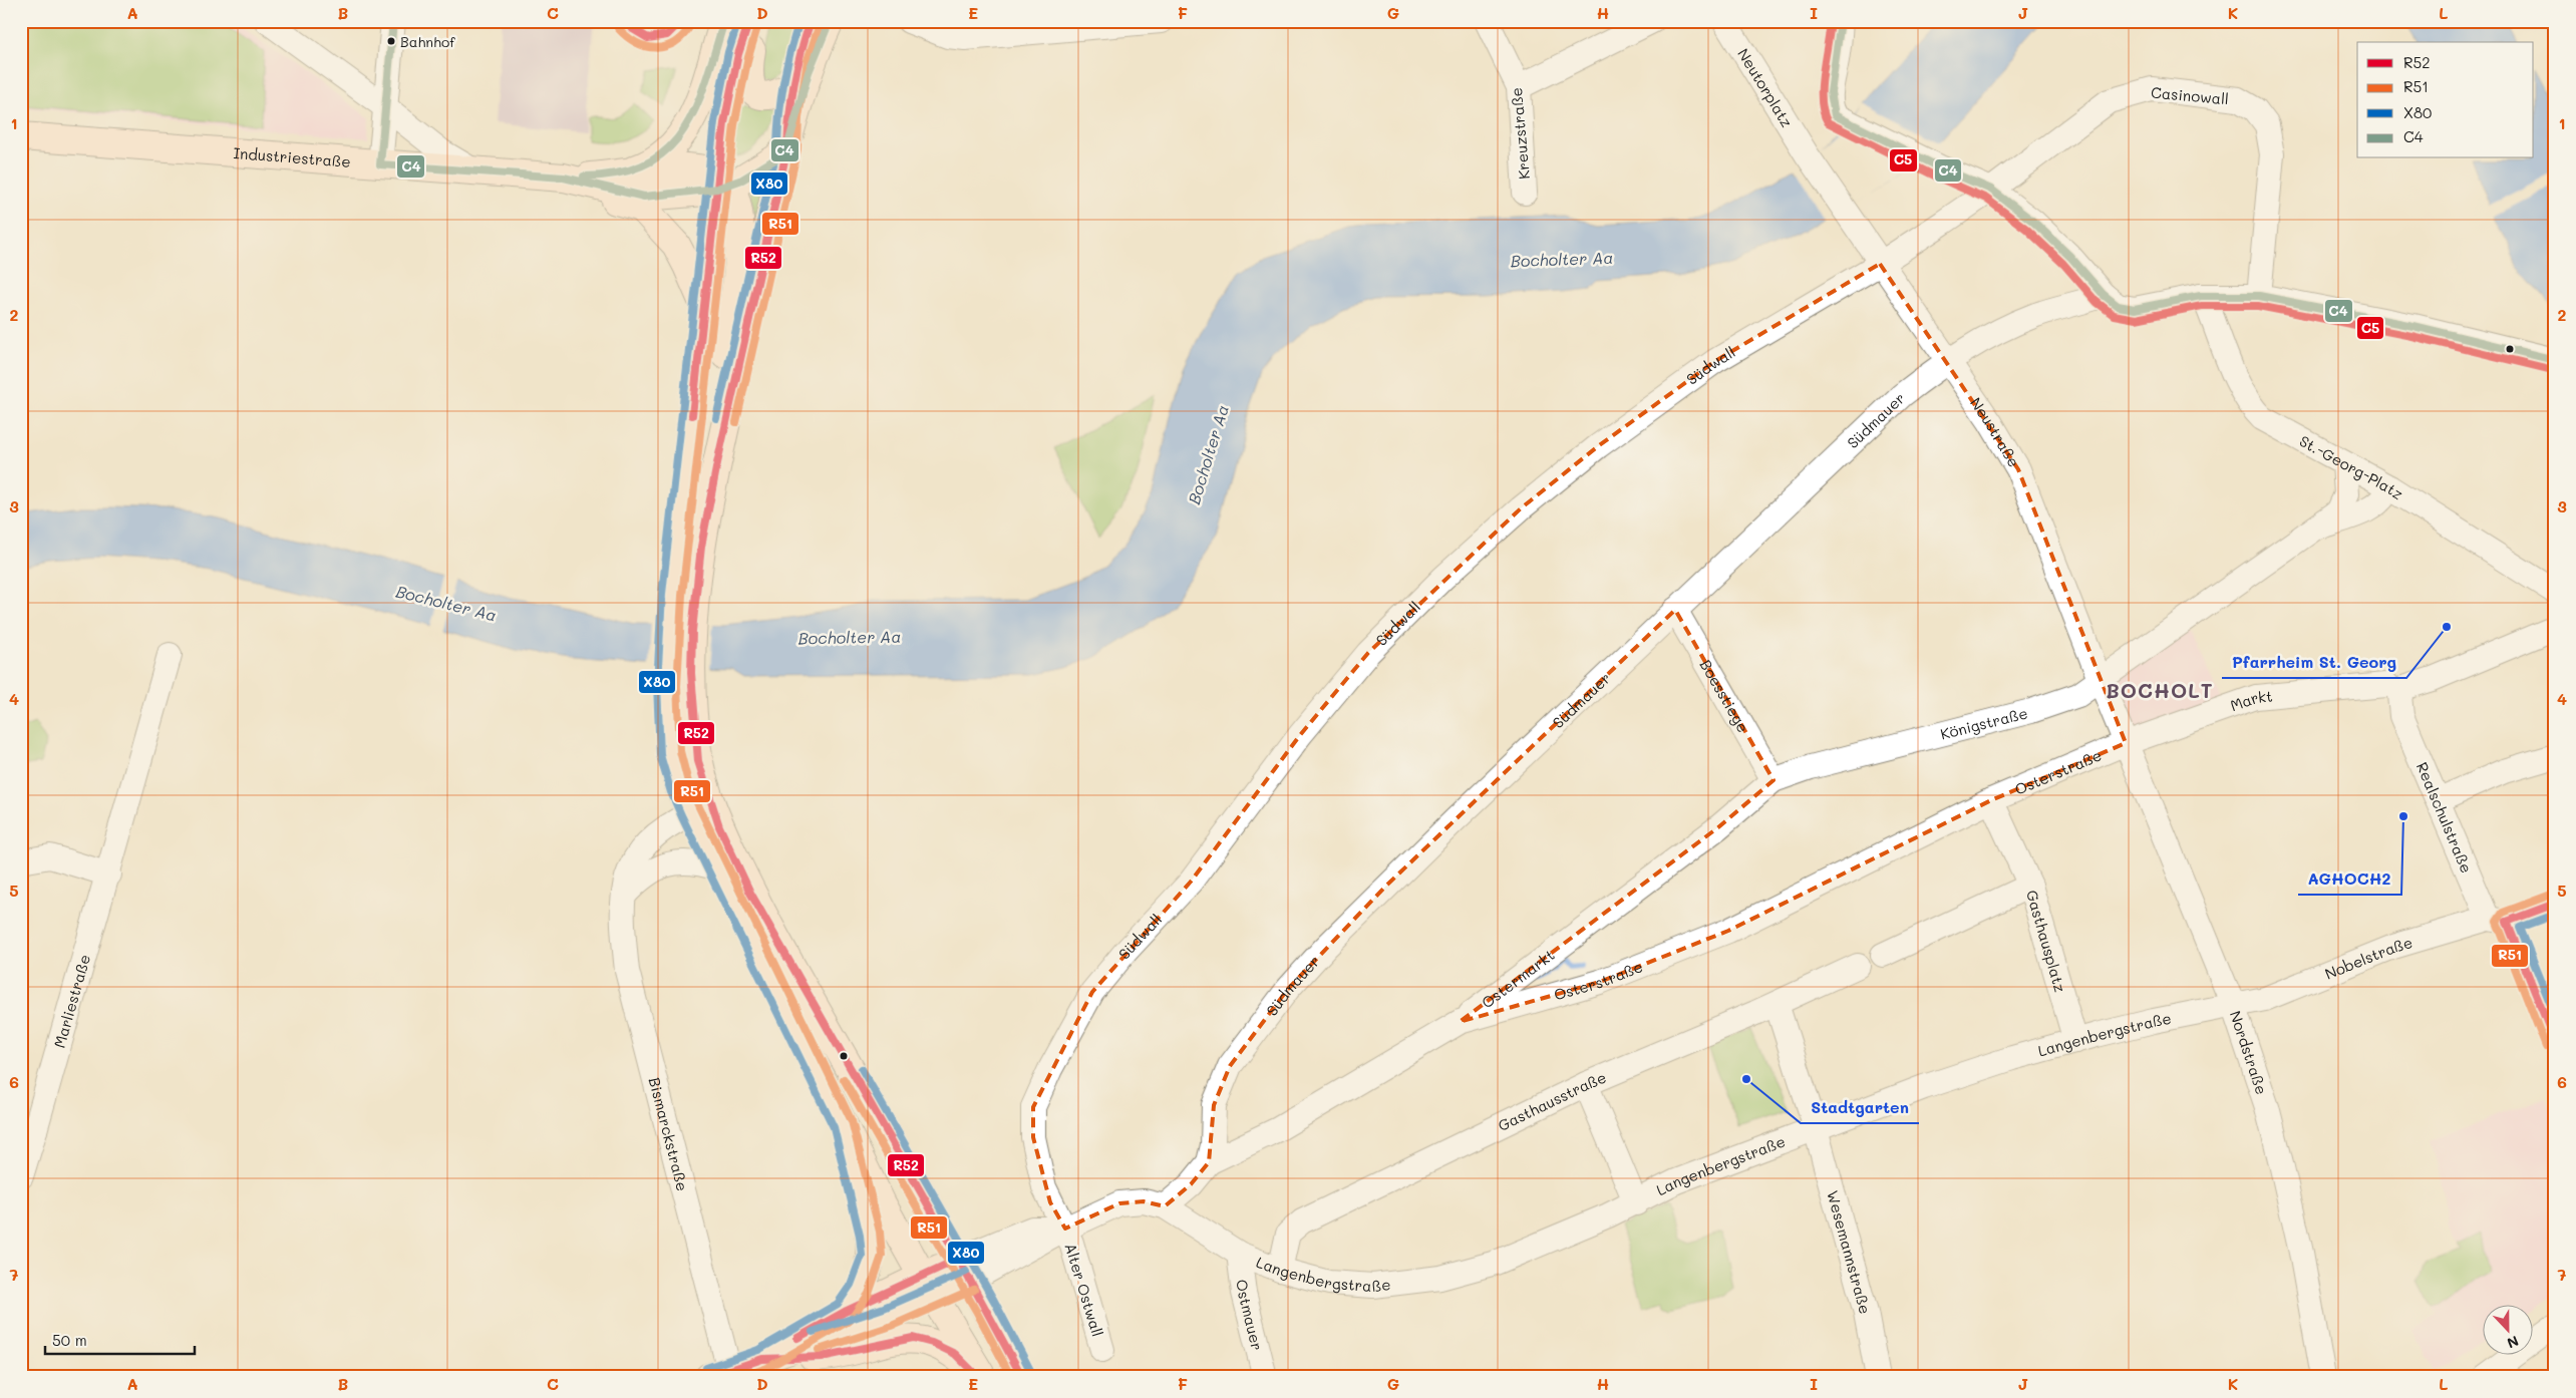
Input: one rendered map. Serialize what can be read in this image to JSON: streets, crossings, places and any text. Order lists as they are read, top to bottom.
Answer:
{
  "streets": {
    "main road": ["Industriestraße"],
    "street": [
      "Neutorplatz",
      "Casinowall",
      "Kreuzstraße",
      "Südwall",
      "Südmauer",
      "Neustraße",
      "St.-Georg-Platz",
      "Boesstiege",
      "Markt",
      "Königstraße",
      "Osterstraße",
      "Realschulstraße",
      "Gasthausplatz",
      "Nobelstraße",
      "Ostermarkt",
      "Marliestraße",
      "Langenbergstraße",
      "Nordstraße",
      "Gasthausstraße",
      "Bismarckstraße",
      "Wesemannstraße",
      "Alter Ostwall",
      "Ostmauer"
    ]
  },
  "crossings": [
    ["Neutorplatz", "Neustraße"],
    ["Casinowall", "Südwall"],
    ["Südwall", "Neustraße"],
    ["Südwall", "Alter Ostwall"],
    ["Südmauer", "Neustraße"],
    ["Südmauer", "Boesstiege"],
    ["Südmauer", "Osterstraße"],
    ["Südmauer", "Langenbergstraße"],
    ["Neustraße", "Markt"],
    ["Neustraße", "Königstraße"],
    ["Neustraße", "Osterstraße"],
    ["Neustraße", "Nordstraße"],
    ["St.-Georg-Platz", "Königstraße"],
    ["Boesstiege", "Königstraße"],
    ["Markt", "Osterstraße"],
    ["Markt", "Nordstraße"],
    ["Königstraße", "Ostermarkt"],
    ["Osterstraße", "Ostermarkt"],
    ["Osterstraße", "Nordstraße"],
    ["Realschulstraße", "Nobelstraße"],
    ["Gasthausplatz", "Langenbergstraße"],
    ["Nobelstraße", "Langenbergstraße"],
    ["Nobelstraße", "Nordstraße"],
    ["Langenbergstraße", "Nordstraße"],
    ["Langenbergstraße", "Gasthausstraße"],
    ["Langenbergstraße", "Wesemannstraße"],
    ["Langenbergstraße", "Ostmauer"],
    ["Gasthausstraße", "Wesemannstraße"]
  ],
  "districts": ["BOCHOLT"],
  "water": ["Bocholter Aa"],
  "places": [
    "Bahnhof",
    "Pfarrheim St. Georg",
    "AGHOCH2",
    "Stadtgarten"
  ],
  "lines": [
    "transit line R52",
    "transit line X80",
    "transit line C4",
    "transit line C5",
    "transit line R51"
  ],
  "legend": [
    "R52",
    "R51",
    "X80",
    "C4"
  ],
  "scale_bar": "50 m",
  "north": "bottom",
  "grid": {
    "columns": [
      "A",
      "B",
      "C",
      "D",
      "E",
      "F",
      "G",
      "H",
      "I",
      "J",
      "K",
      "L"
    ],
    "rows": [
      "1",
      "2",
      "3",
      "4",
      "5",
      "6",
      "7"
    ]
  }
}
